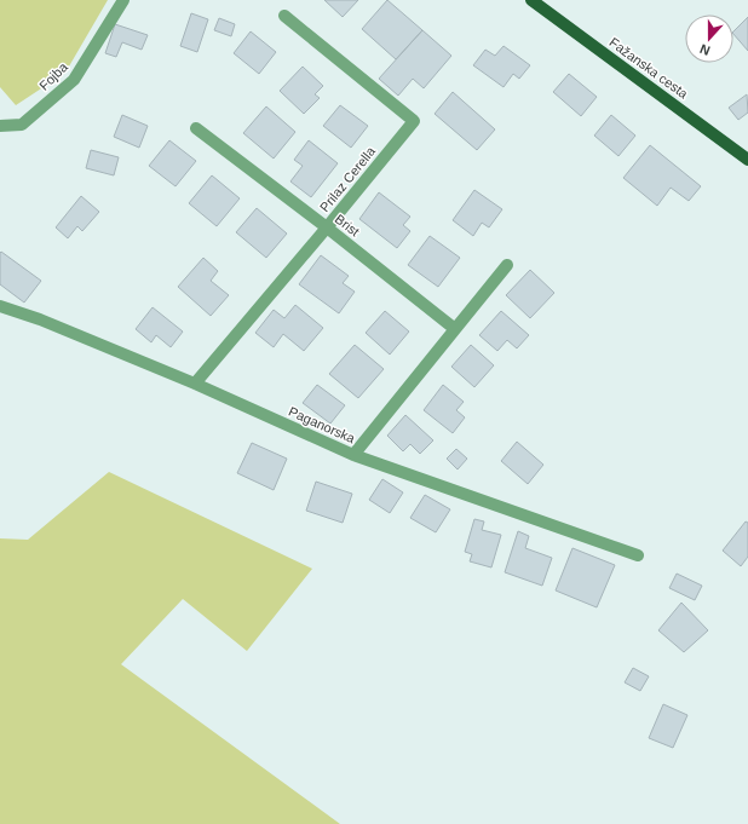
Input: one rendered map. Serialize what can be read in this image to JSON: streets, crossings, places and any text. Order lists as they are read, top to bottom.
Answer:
{
  "streets": {
    "main road": ["Fažanska cesta"],
    "street": [
      "Fojba",
      "Prilaz Cerella",
      "Brist",
      "Paganorska"
    ]
  },
  "crossings": [
    ["Prilaz Cerella", "Brist"],
    ["Prilaz Cerella", "Paganorska"]
  ],
  "north": "bottom"
}
